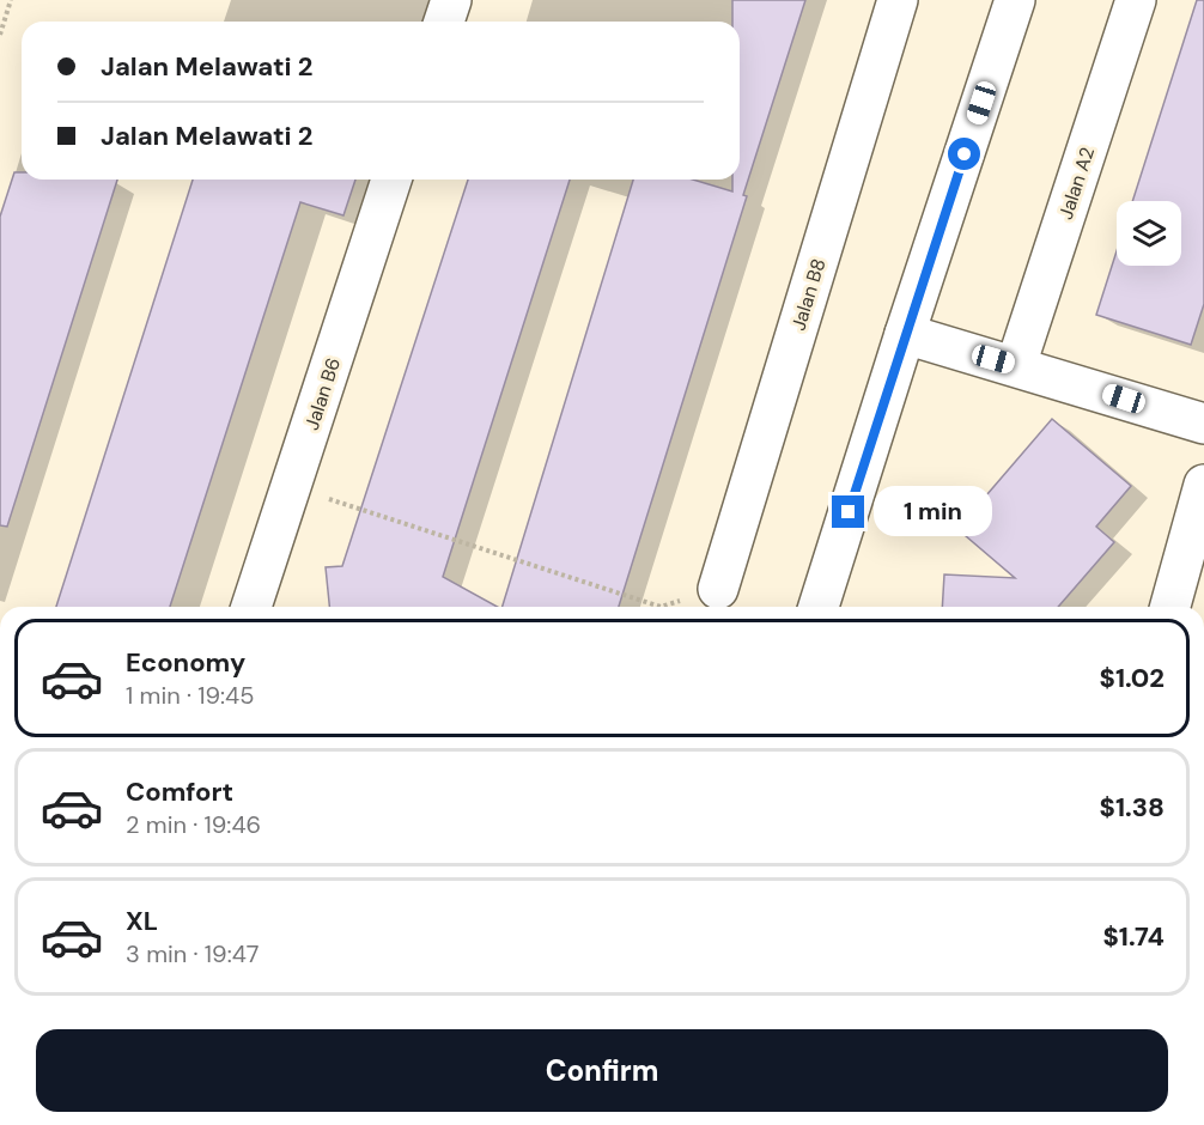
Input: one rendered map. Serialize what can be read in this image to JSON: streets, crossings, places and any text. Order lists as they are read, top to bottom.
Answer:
{
  "streets": {
    "street": ["Jalan A2", "Jalan B8", "Jalan B6"]
  },
  "page": {
    "banner": ["Jalan Melawati 2", "Jalan Melawati 2"],
    "bubble": "1 min",
    "list": [
      {
        "name": "Economy",
        "note": "1 min · 19:45",
        "value": "$1.02"
      },
      {
        "name": "Comfort",
        "note": "2 min · 19:46",
        "value": "$1.38"
      },
      {
        "name": "XL",
        "note": "3 min · 19:47",
        "value": "$1.74"
      }
    ],
    "buttons": "Confirm"
  }
}
